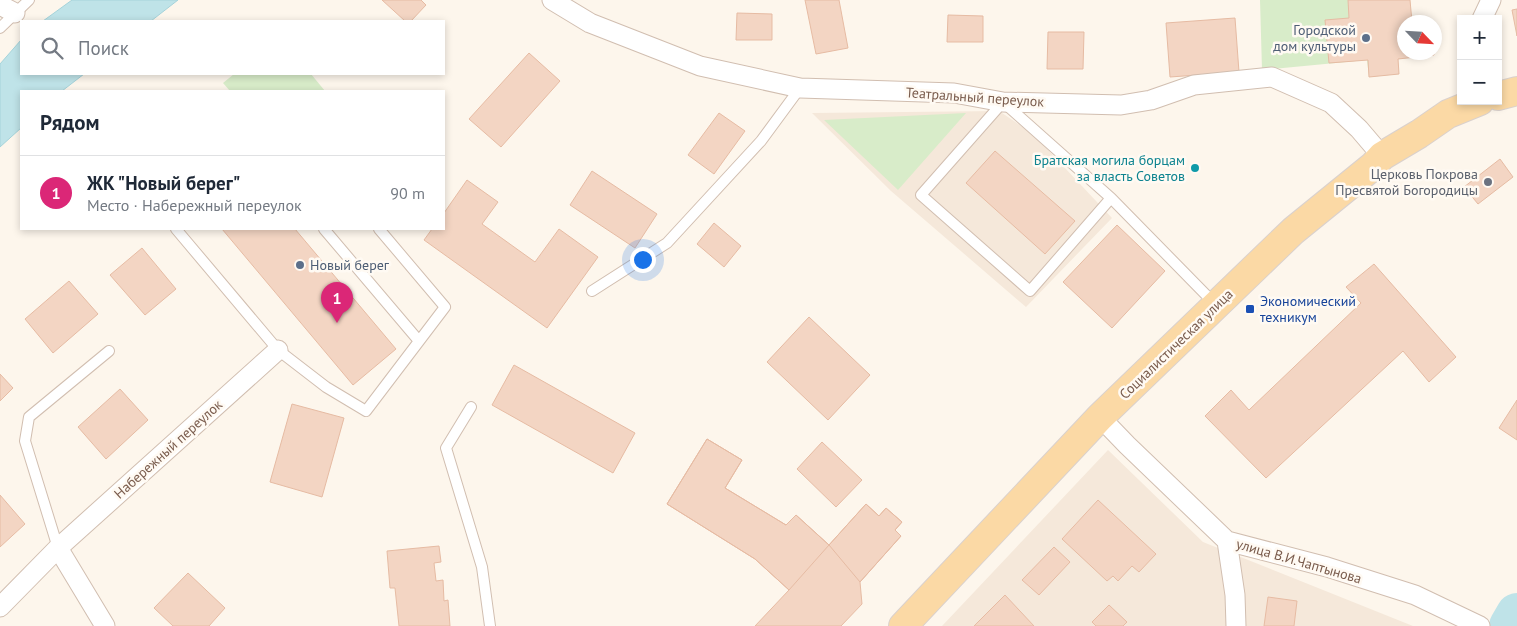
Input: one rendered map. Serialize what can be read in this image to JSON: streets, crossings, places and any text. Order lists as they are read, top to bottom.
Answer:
{
  "streets": {
    "main road": ["Социалистическая улица"],
    "street": ["Театральный переулок", "Набережный переулок", "улица В.И.Чаптынова"]
  },
  "crossings": [
    ["Театральный переулок", "Социалистическая улица"],
    ["Социалистическая улица", "улица В.И.Чаптынова"]
  ],
  "places": {
    "other": [
      "Городской дом культуры",
      "Братская могила борцам за власть Советов",
      "Церковь Покрова Пресвятой Богородицы",
      "Новый берег"
    ],
    "transit": ["Экономический техникум"]
  },
  "north": "bottom right",
  "page": {
    "map_buttons": ["+", "−"],
    "search": "Поиск",
    "heading": "Рядом",
    "list": [
      {
        "mark": "1",
        "name": "ЖК \"Новый берег\"",
        "note": "Место · Набережный переулок",
        "value": "90 m"
      }
    ],
    "pins": "1"
  }
}
